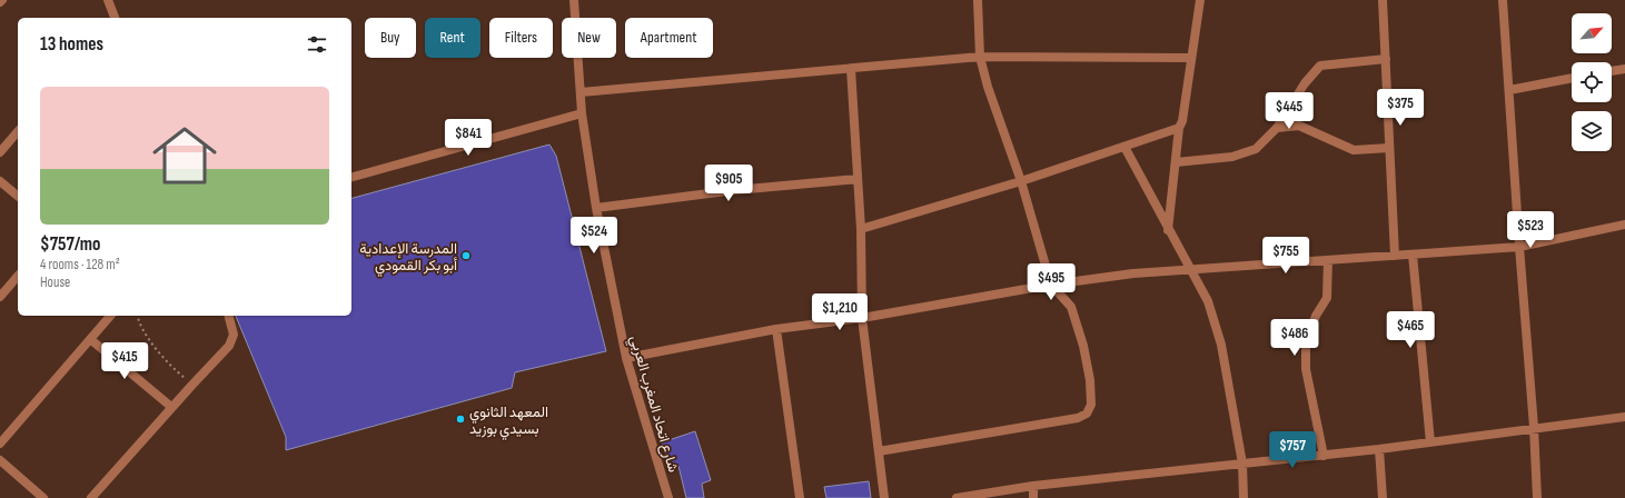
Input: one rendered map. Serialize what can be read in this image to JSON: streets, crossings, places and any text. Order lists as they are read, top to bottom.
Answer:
{
  "streets": {
    "street": ["شارع اتحاد المغرب العربي"]
  },
  "places": ["المدرسة الإعدادية أبو بكر القمودي", "المعهد الثانوي بسيدي بوزيد"],
  "north": "top right",
  "page": {
    "chip": [
      "Buy",
      "Rent",
      "Filters",
      "New",
      "Apartment"
    ],
    "heading": "13 homes",
    "list": [
      {
        "name": "$757/mo",
        "note": "4 rooms · 128 m² · House"
      }
    ],
    "price": [
      "$375",
      "$445",
      "$841",
      "$905",
      "$523",
      "$524",
      "$755",
      "$495",
      "$1,210",
      "$465",
      "$486",
      "$415",
      "$757"
    ]
  }
}
